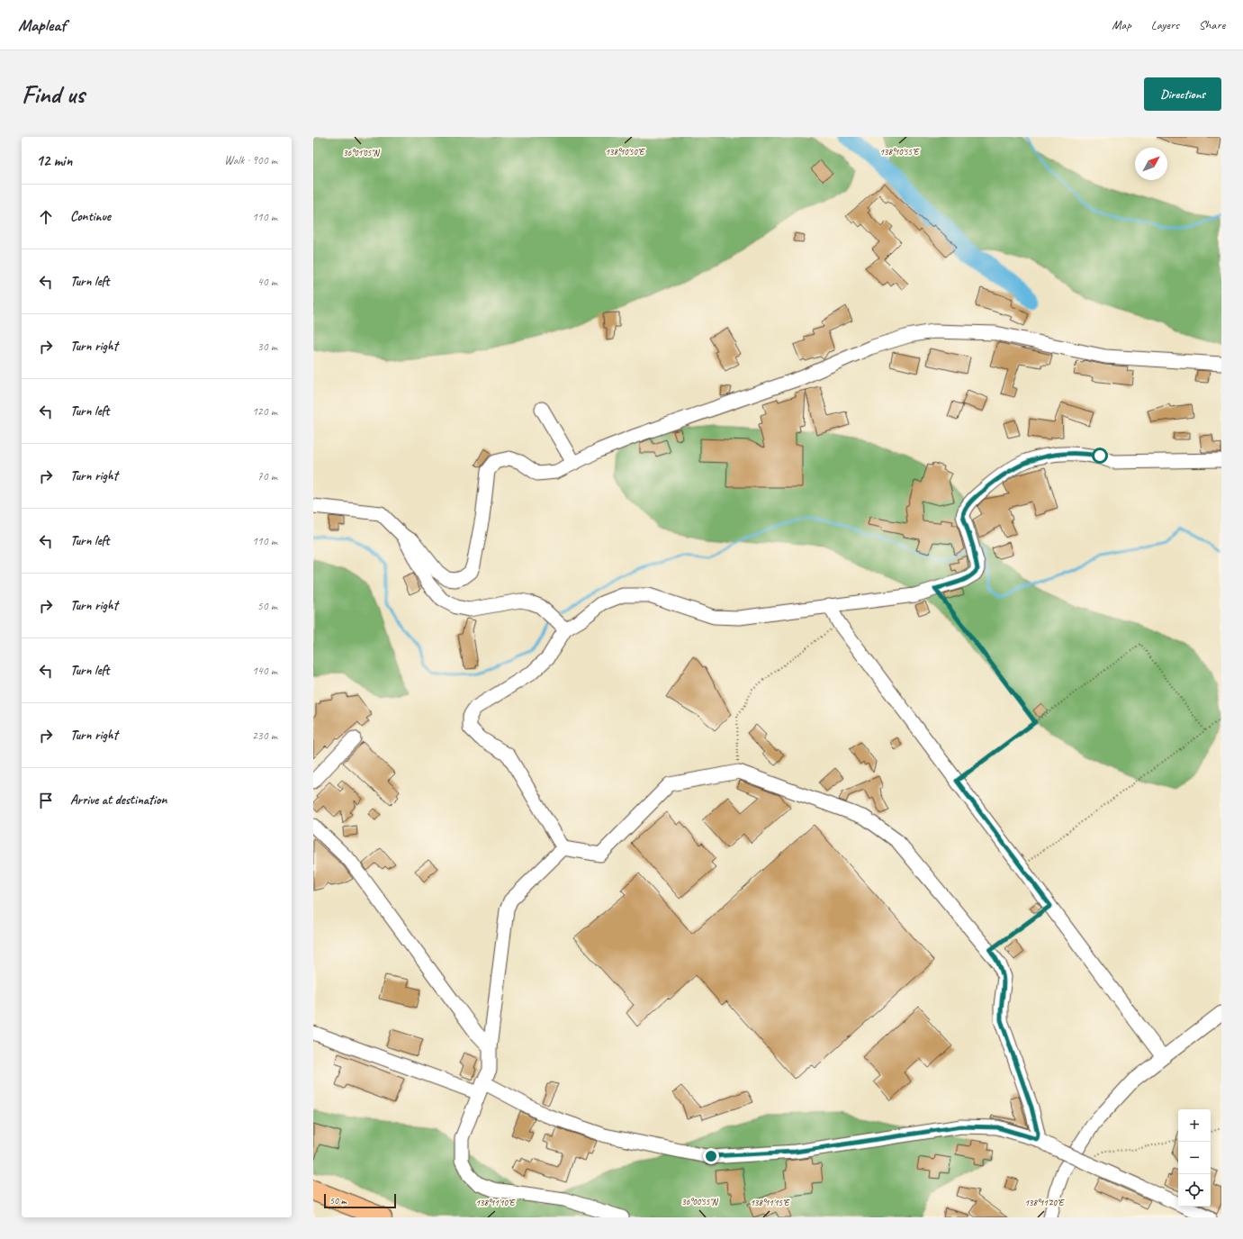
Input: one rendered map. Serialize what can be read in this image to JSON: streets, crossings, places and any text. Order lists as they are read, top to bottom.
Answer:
{
  "scale_bar": "50 m",
  "north": "top right",
  "page": {
    "header": "Mapleaf",
    "nav": ["Map", "Layers", "Share"],
    "buttons": "Directions",
    "title": "Find us",
    "heading": ["12 min", "Walk · 900 m"],
    "list": [
      ["Continue", "110 m"],
      ["Turn left", "40 m"],
      ["Turn right", "30 m"],
      ["Turn left", "120 m"],
      ["Turn right", "70 m"],
      ["Turn left", "110 m"],
      ["Turn right", "50 m"],
      ["Turn left", "140 m"],
      ["Turn right", "230 m"],
      "Arrive at destination"
    ],
    "map_buttons": ["+", "−"],
    "scale": "50 m"
  },
  "coordinates": [
    "138°10'50\"E",
    "138°10'55\"E",
    "36°01'05\"N",
    "36°00'55\"N",
    "138°11'10\"E",
    "138°11'15\"E",
    "138°11'20\"E"
  ]
}
